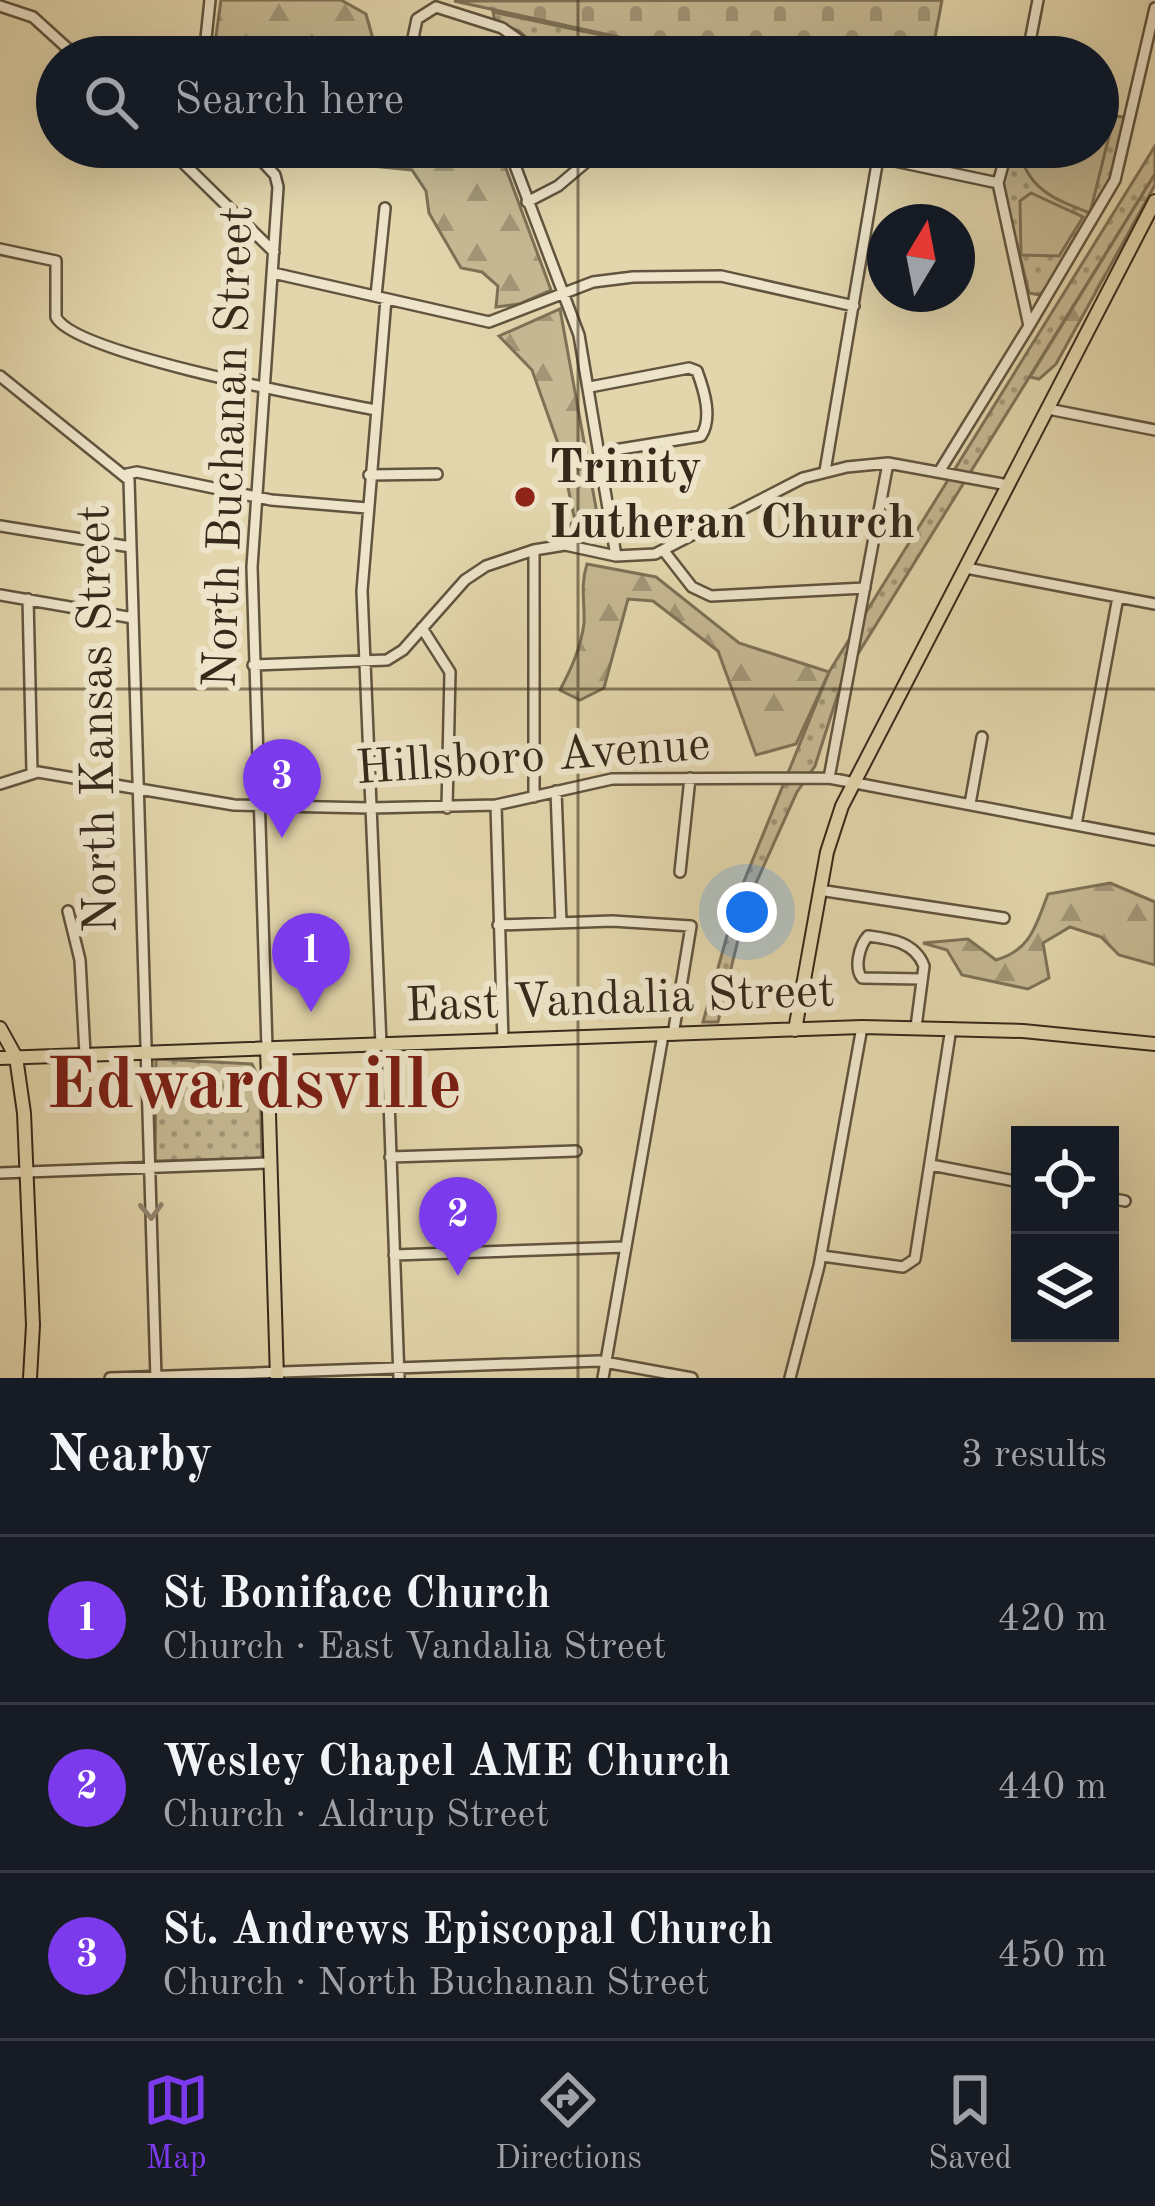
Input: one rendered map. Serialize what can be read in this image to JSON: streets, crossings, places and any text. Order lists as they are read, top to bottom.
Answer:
{
  "streets": {
    "main road": ["East Vandalia Street"],
    "street": ["North Buchanan Street", "North Kansas Street", "Hillsboro Avenue"]
  },
  "crossings": [
    ["North Buchanan Street", "Hillsboro Avenue"],
    ["North Buchanan Street", "East Vandalia Street"],
    ["North Kansas Street", "Hillsboro Avenue"],
    ["North Kansas Street", "East Vandalia Street"]
  ],
  "districts": ["Edwardsville"],
  "places": ["Trinity Lutheran Church"],
  "north": "top",
  "page": {
    "search": "Search here",
    "pins": ["3", "1", "2"],
    "heading": ["Nearby", "3 results"],
    "list": [
      {
        "mark": "1",
        "name": "St Boniface Church",
        "note": "Church · East Vandalia Street",
        "value": "420 m"
      },
      {
        "mark": "2",
        "name": "Wesley Chapel AME Church",
        "note": "Church · Aldrup Street",
        "value": "440 m"
      },
      {
        "mark": "3",
        "name": "St. Andrews Episcopal Church",
        "note": "Church · North Buchanan Street",
        "value": "450 m"
      }
    ],
    "nav": ["Map", "Directions", "Saved"]
  }
}
